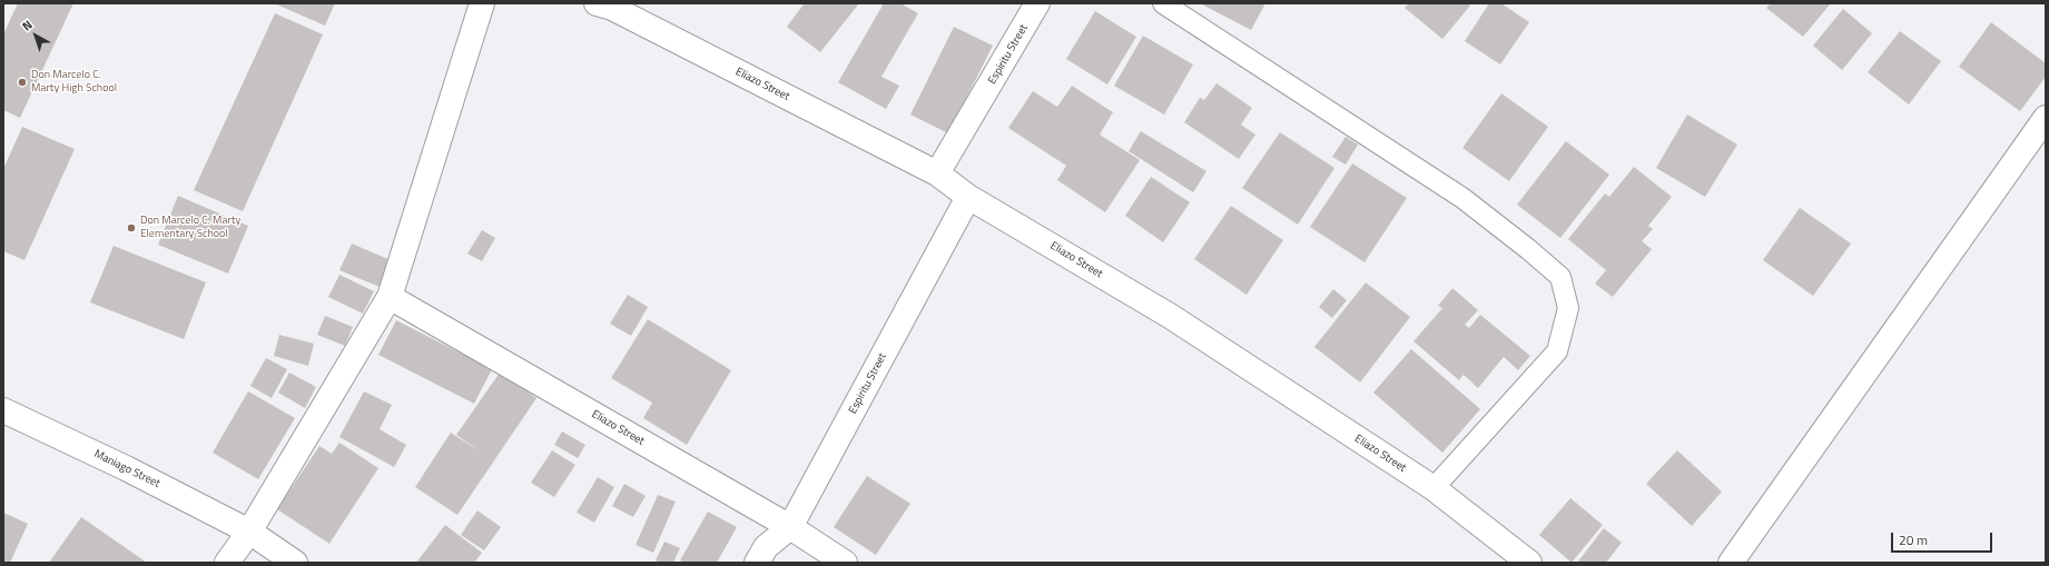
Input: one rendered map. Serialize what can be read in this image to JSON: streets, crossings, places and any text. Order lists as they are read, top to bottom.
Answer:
{
  "streets": {
    "street": ["Espiritu Street", "Eliazo Street", "Maniago Street"]
  },
  "crossings": [
    ["Espiritu Street", "Eliazo Street"]
  ],
  "places": ["Don Marcelo C. Marty High School", "Don Marcelo C. Marty Elementary School"],
  "scale_bar": "20 m",
  "north": "top left"
}
